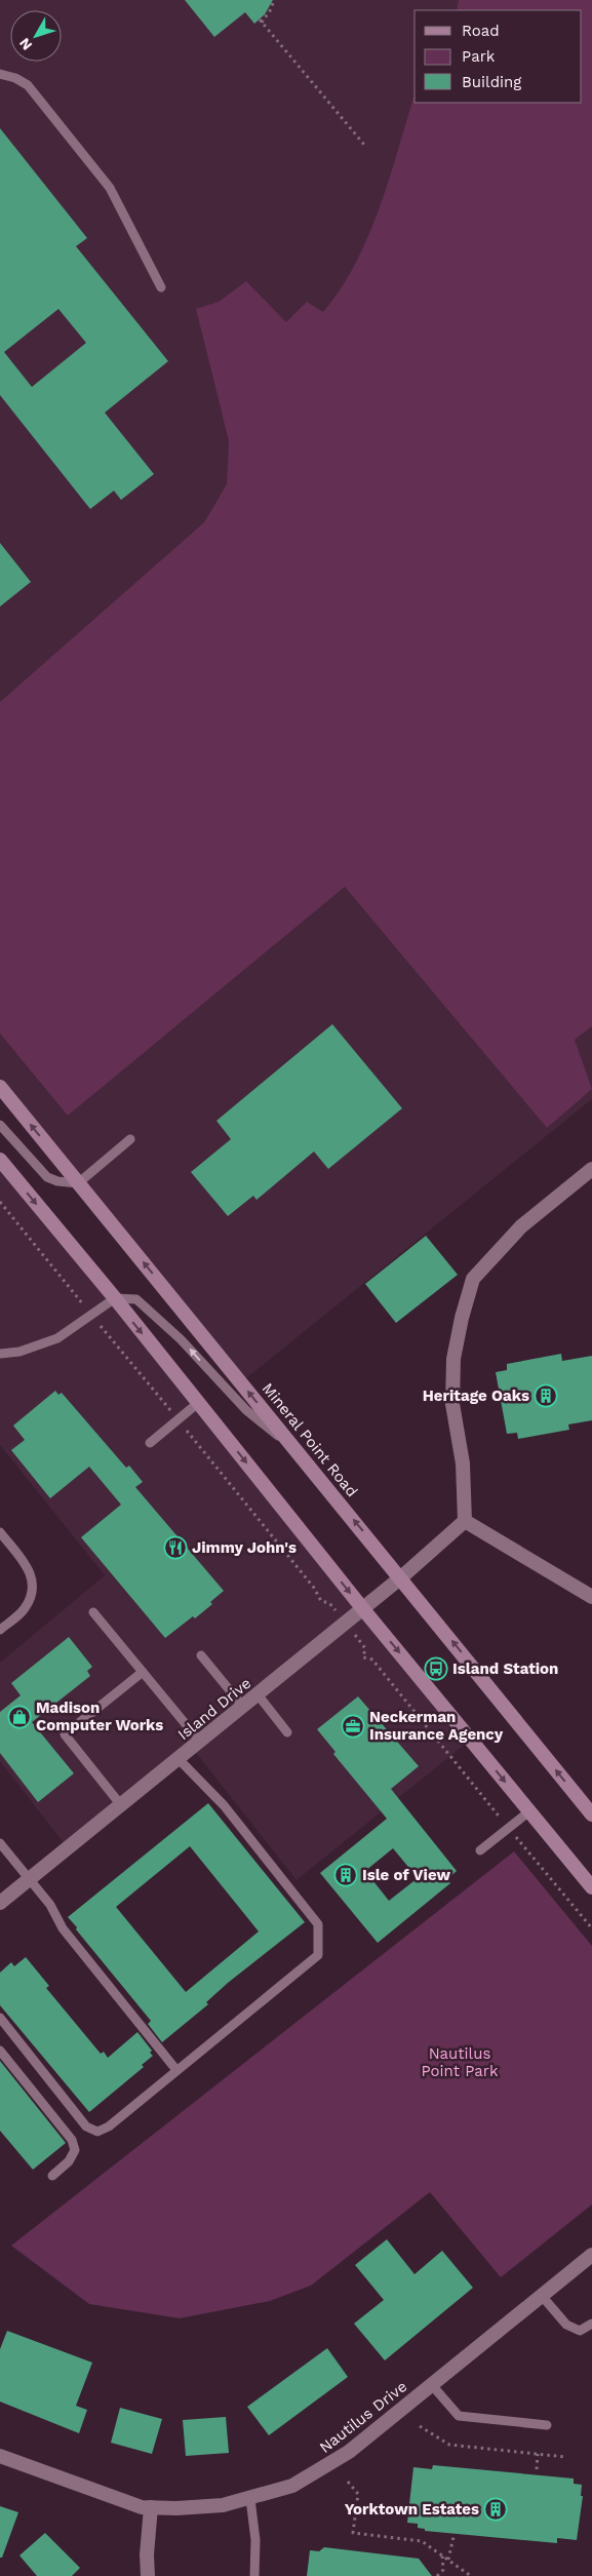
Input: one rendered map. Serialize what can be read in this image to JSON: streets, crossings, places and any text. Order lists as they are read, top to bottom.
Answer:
{
  "streets": {
    "main road": ["Mineral Point Road"],
    "street": ["Island Drive", "Nautilus Drive"]
  },
  "crossings": [
    ["Mineral Point Road", "Island Drive"]
  ],
  "parks": ["Nautilus Point Park"],
  "places": {
    "building": ["Heritage Oaks", "Isle of View", "Yorktown Estates"],
    "restaurant": ["Jimmy John's"],
    "bus stop": ["Island Station"],
    "shop": ["Madison Computer Works"],
    "office": ["Neckerman Insurance Agency"]
  },
  "legend": ["Road", "Park", "Building"],
  "north": "bottom left"
}
